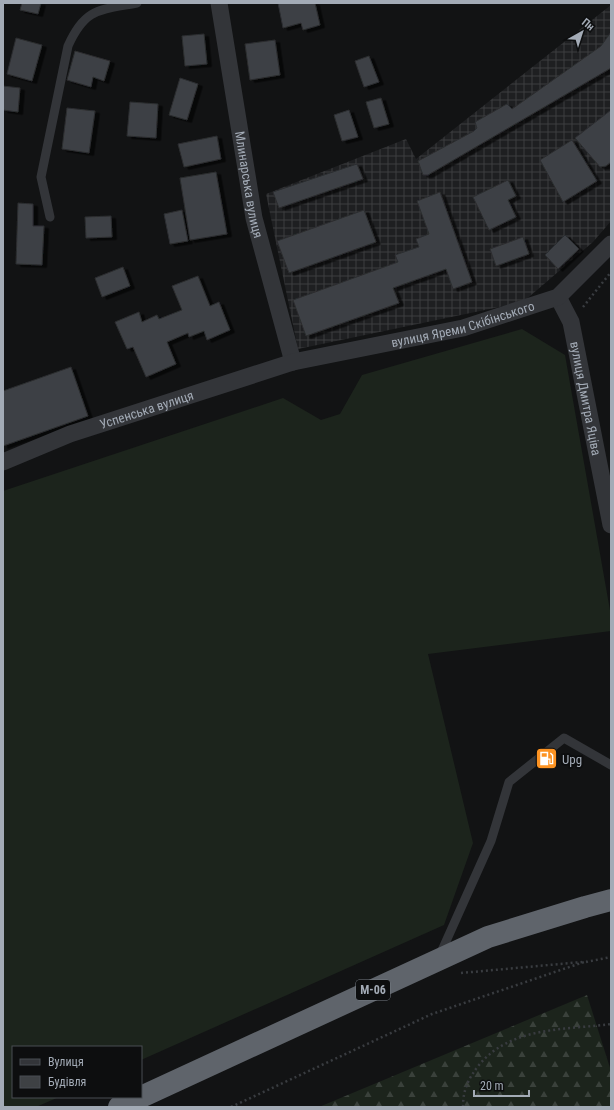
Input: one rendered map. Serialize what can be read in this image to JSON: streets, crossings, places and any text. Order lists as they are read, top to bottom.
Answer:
{
  "streets": {
    "highway": ["М-06"],
    "street": [
      "Млинарська вулиця",
      "вулиця Яреми Скібінського",
      "вулиця Дмитра Яціва",
      "Успенська вулиця"
    ]
  },
  "crossings": [
    ["Млинарська вулиця", "вулиця Яреми Скібінського"],
    ["Млинарська вулиця", "Успенська вулиця"],
    ["вулиця Яреми Скібінського", "вулиця Дмитра Яціва"],
    ["вулиця Яреми Скібінського", "Успенська вулиця"]
  ],
  "places": {
    "fuel station": ["Upg"]
  },
  "legend": ["Вулиця", "Будівля"],
  "scale_bar": "20 m",
  "north": "top right"
}
